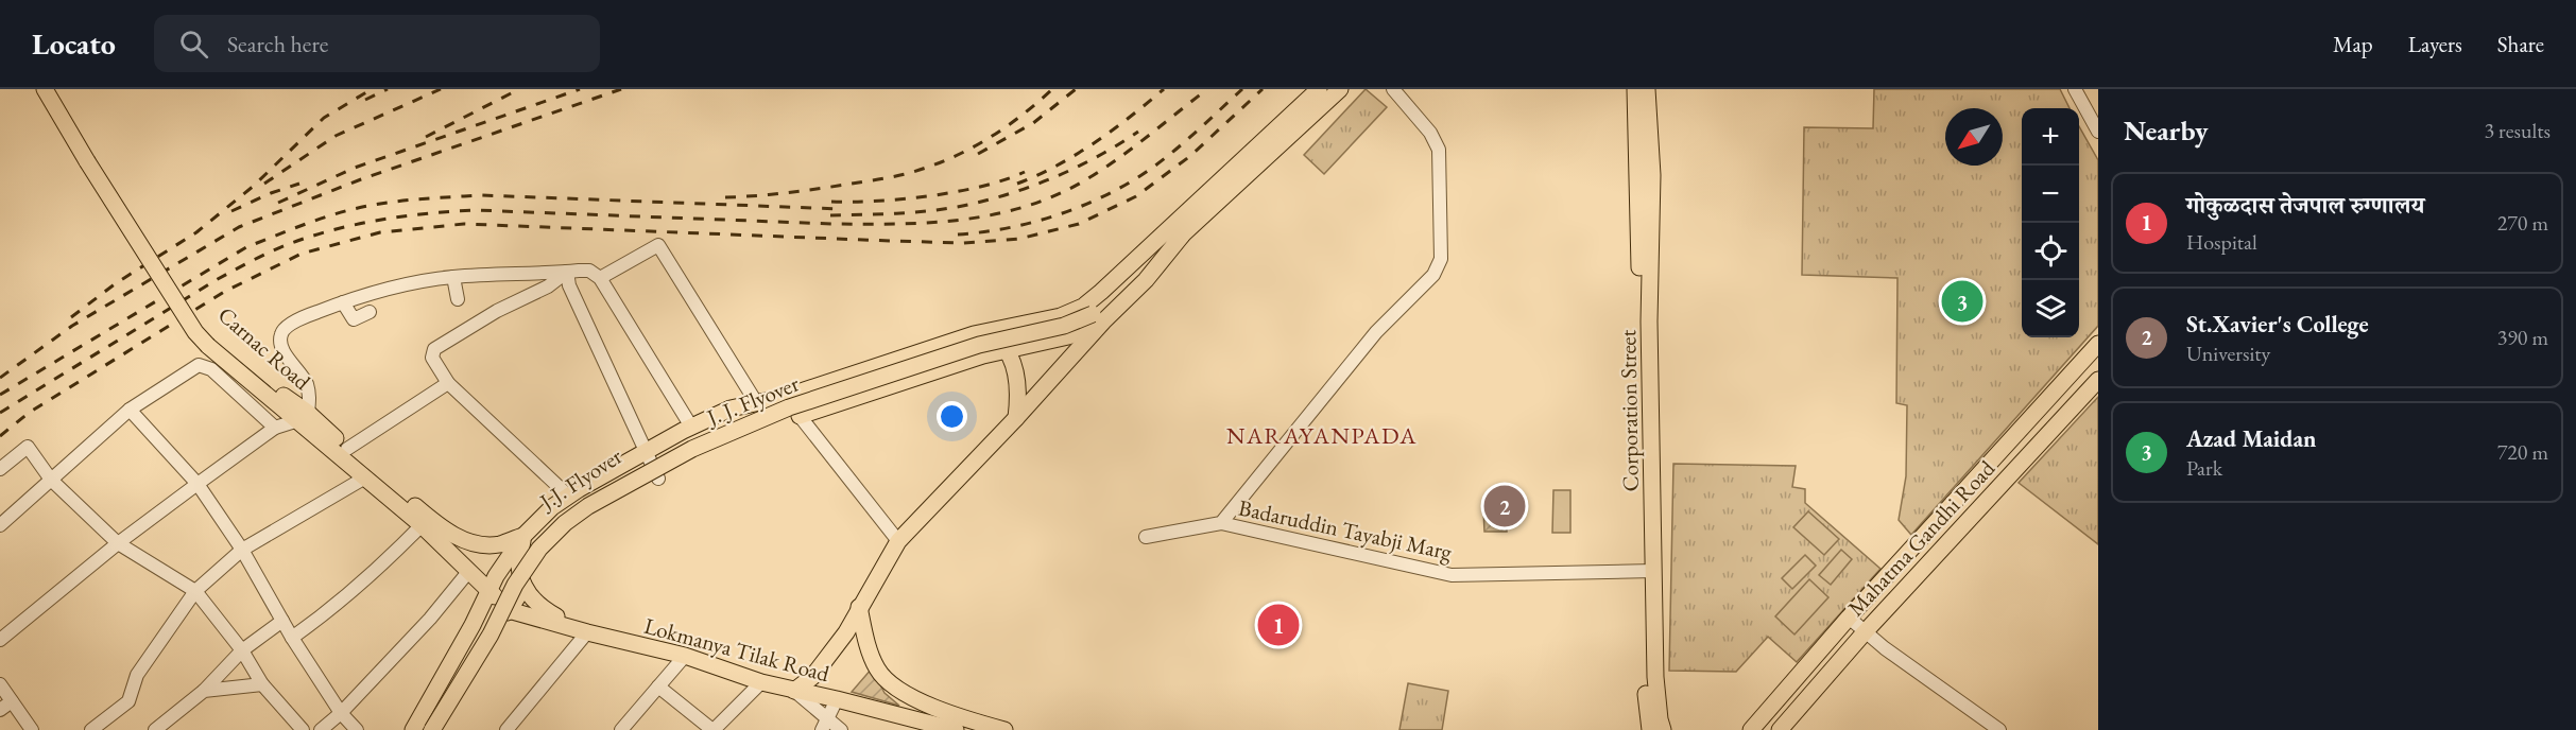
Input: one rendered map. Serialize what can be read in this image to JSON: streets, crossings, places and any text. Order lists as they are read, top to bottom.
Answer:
{
  "streets": {
    "main road": [
      "Carnac Road",
      "J. J. Flyover",
      "Corporation Street",
      "J.J. Flyover",
      "Mahatma Gandhi Road",
      "Lokmanya Tilak Road"
    ],
    "street": ["Badaruddin Tayabji Marg"]
  },
  "crossings": [
    ["Carnac Road", "Lokmanya Tilak Road"],
    ["Corporation Street", "Badaruddin Tayabji Marg"]
  ],
  "districts": ["NARAYANPADA"],
  "north": "bottom left",
  "page": {
    "header": "Locato",
    "search": "Search here",
    "nav": ["Map", "Layers", "Share"],
    "heading": ["Nearby", "3 results"],
    "map_buttons": ["+", "−"],
    "list": [
      {
        "mark": "1",
        "name": "गोकुळदास तेजपाल रुग्णालय",
        "note": "Hospital",
        "value": "270 m"
      },
      {
        "mark": "2",
        "name": "St.Xavier's College",
        "note": "University",
        "value": "390 m"
      },
      {
        "mark": "3",
        "name": "Azad Maidan",
        "note": "Park",
        "value": "720 m"
      }
    ],
    "pins": ["3", "2", "1"]
  }
}
